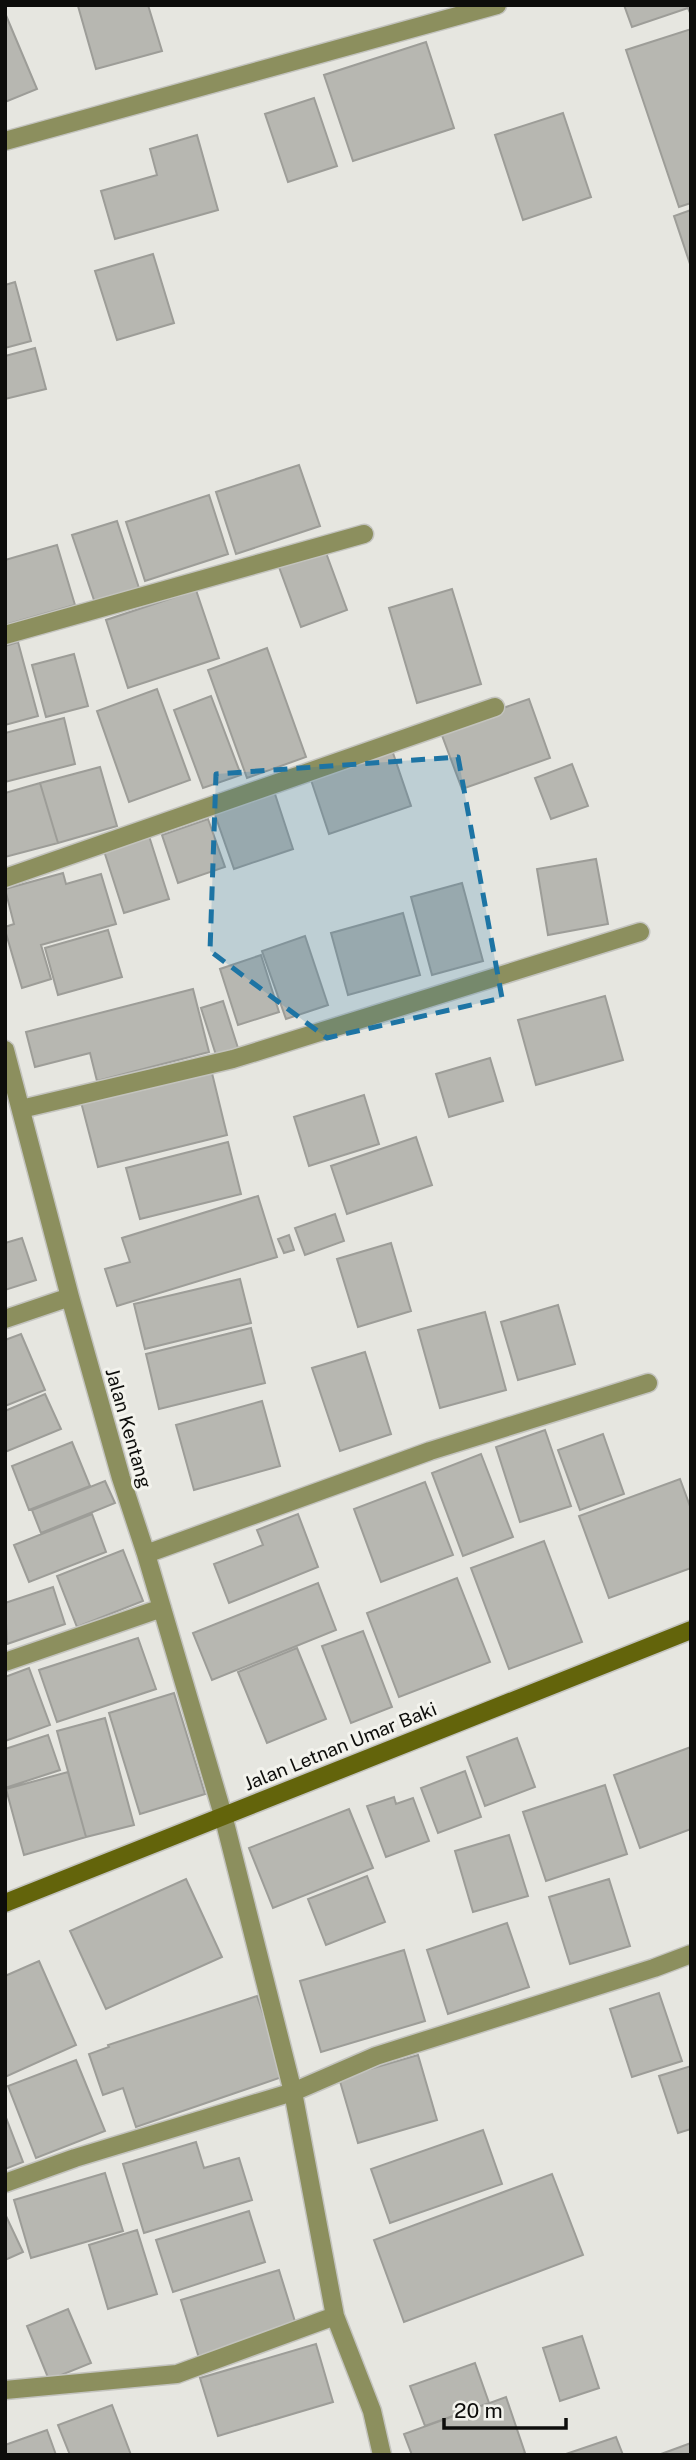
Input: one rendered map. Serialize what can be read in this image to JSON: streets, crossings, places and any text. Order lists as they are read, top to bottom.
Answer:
{
  "streets": {
    "street": ["Jalan Kentang", "Jalan Letnan Umar Baki"]
  },
  "crossings": [
    ["Jalan Kentang", "Jalan Letnan Umar Baki"]
  ],
  "scale_bar": "20 m"
}
